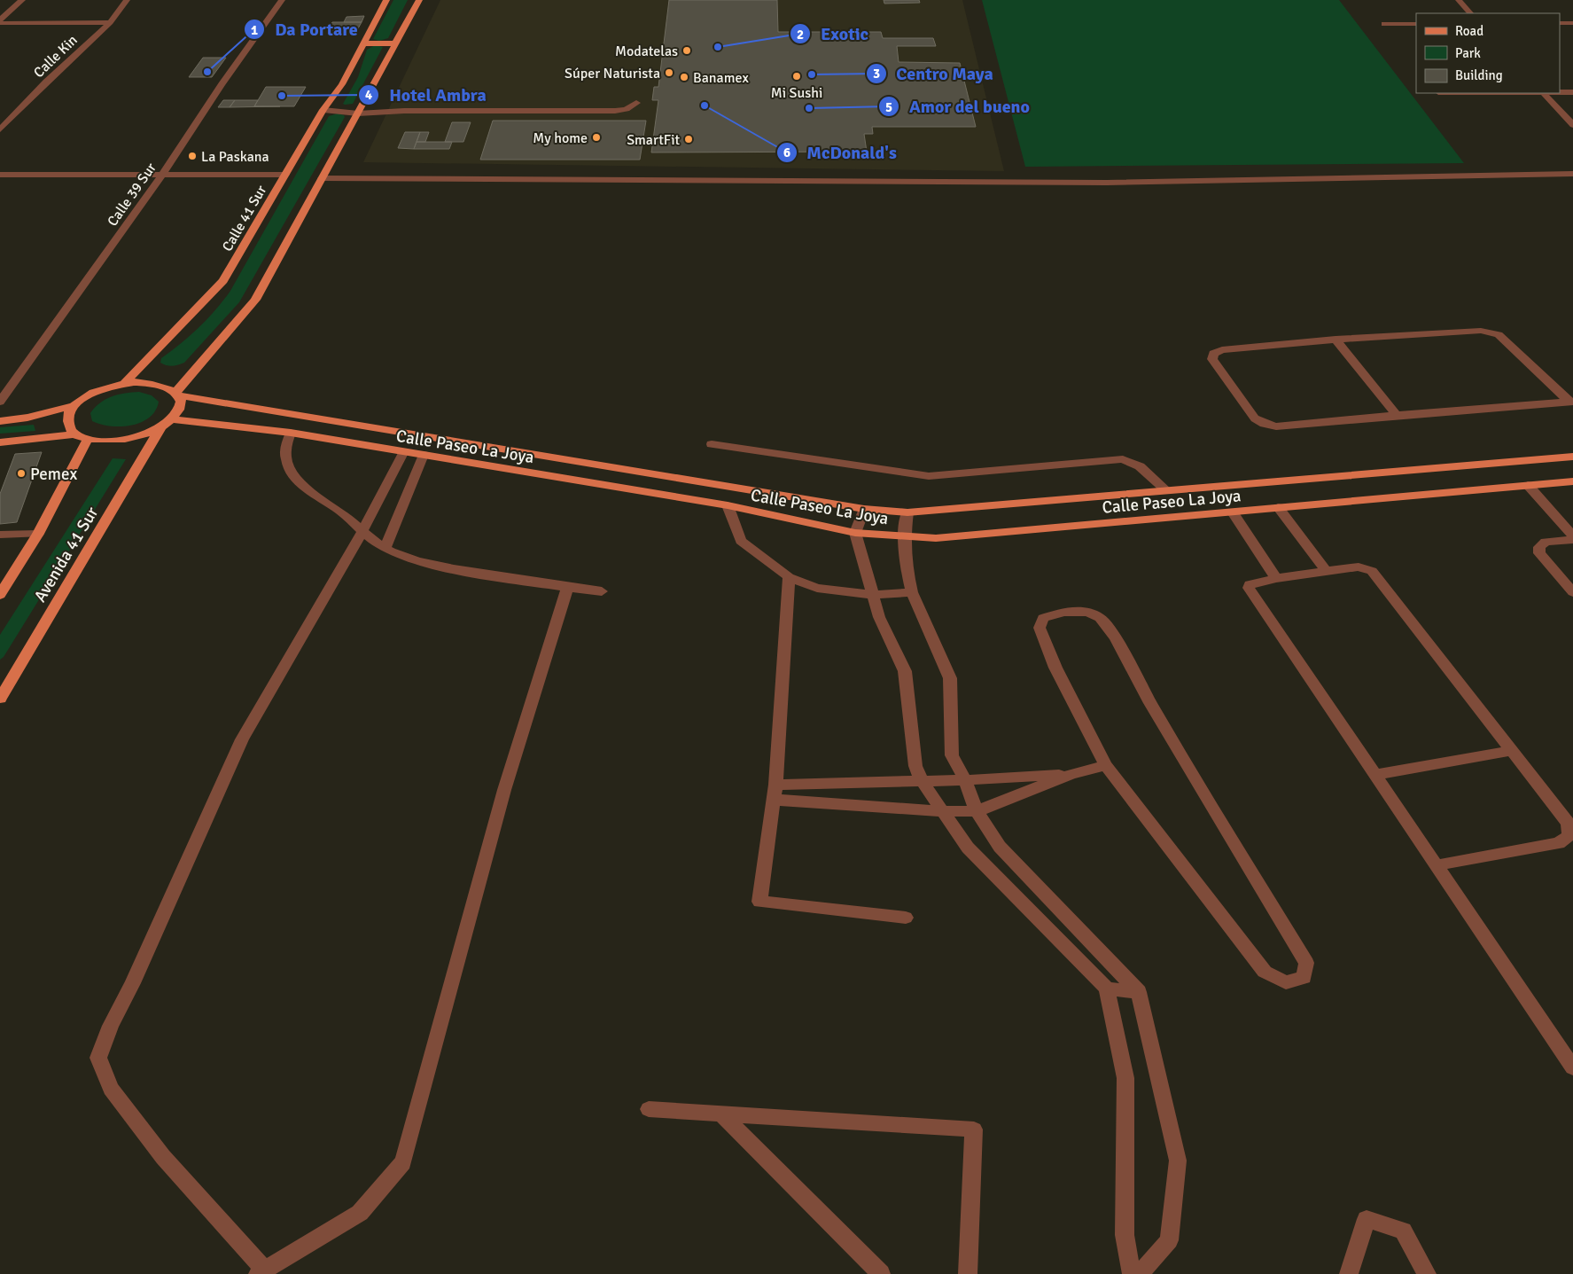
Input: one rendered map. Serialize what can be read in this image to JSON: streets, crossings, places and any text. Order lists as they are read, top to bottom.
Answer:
{
  "streets": {
    "main road": ["Calle 41 Sur", "Calle Paseo La Joya", "Avenida 41 Sur"],
    "street": ["Calle Kin", "Calle 39 Sur"]
  },
  "crossings": [
    ["Calle 41 Sur", "Calle Paseo La Joya"],
    ["Calle Paseo La Joya", "Avenida 41 Sur"]
  ],
  "places": [
    "Exotic",
    "Modatelas",
    "Da Portare",
    "Súper Naturista",
    "Centro Maya",
    "Mi Sushi",
    "Banamex",
    "Hotel Ambra",
    "McDonald's",
    "Amor del bueno",
    "My home",
    "SmartFit",
    "La Paskana",
    "Pemex"
  ],
  "legend": ["Road", "Park", "Building"]
}
